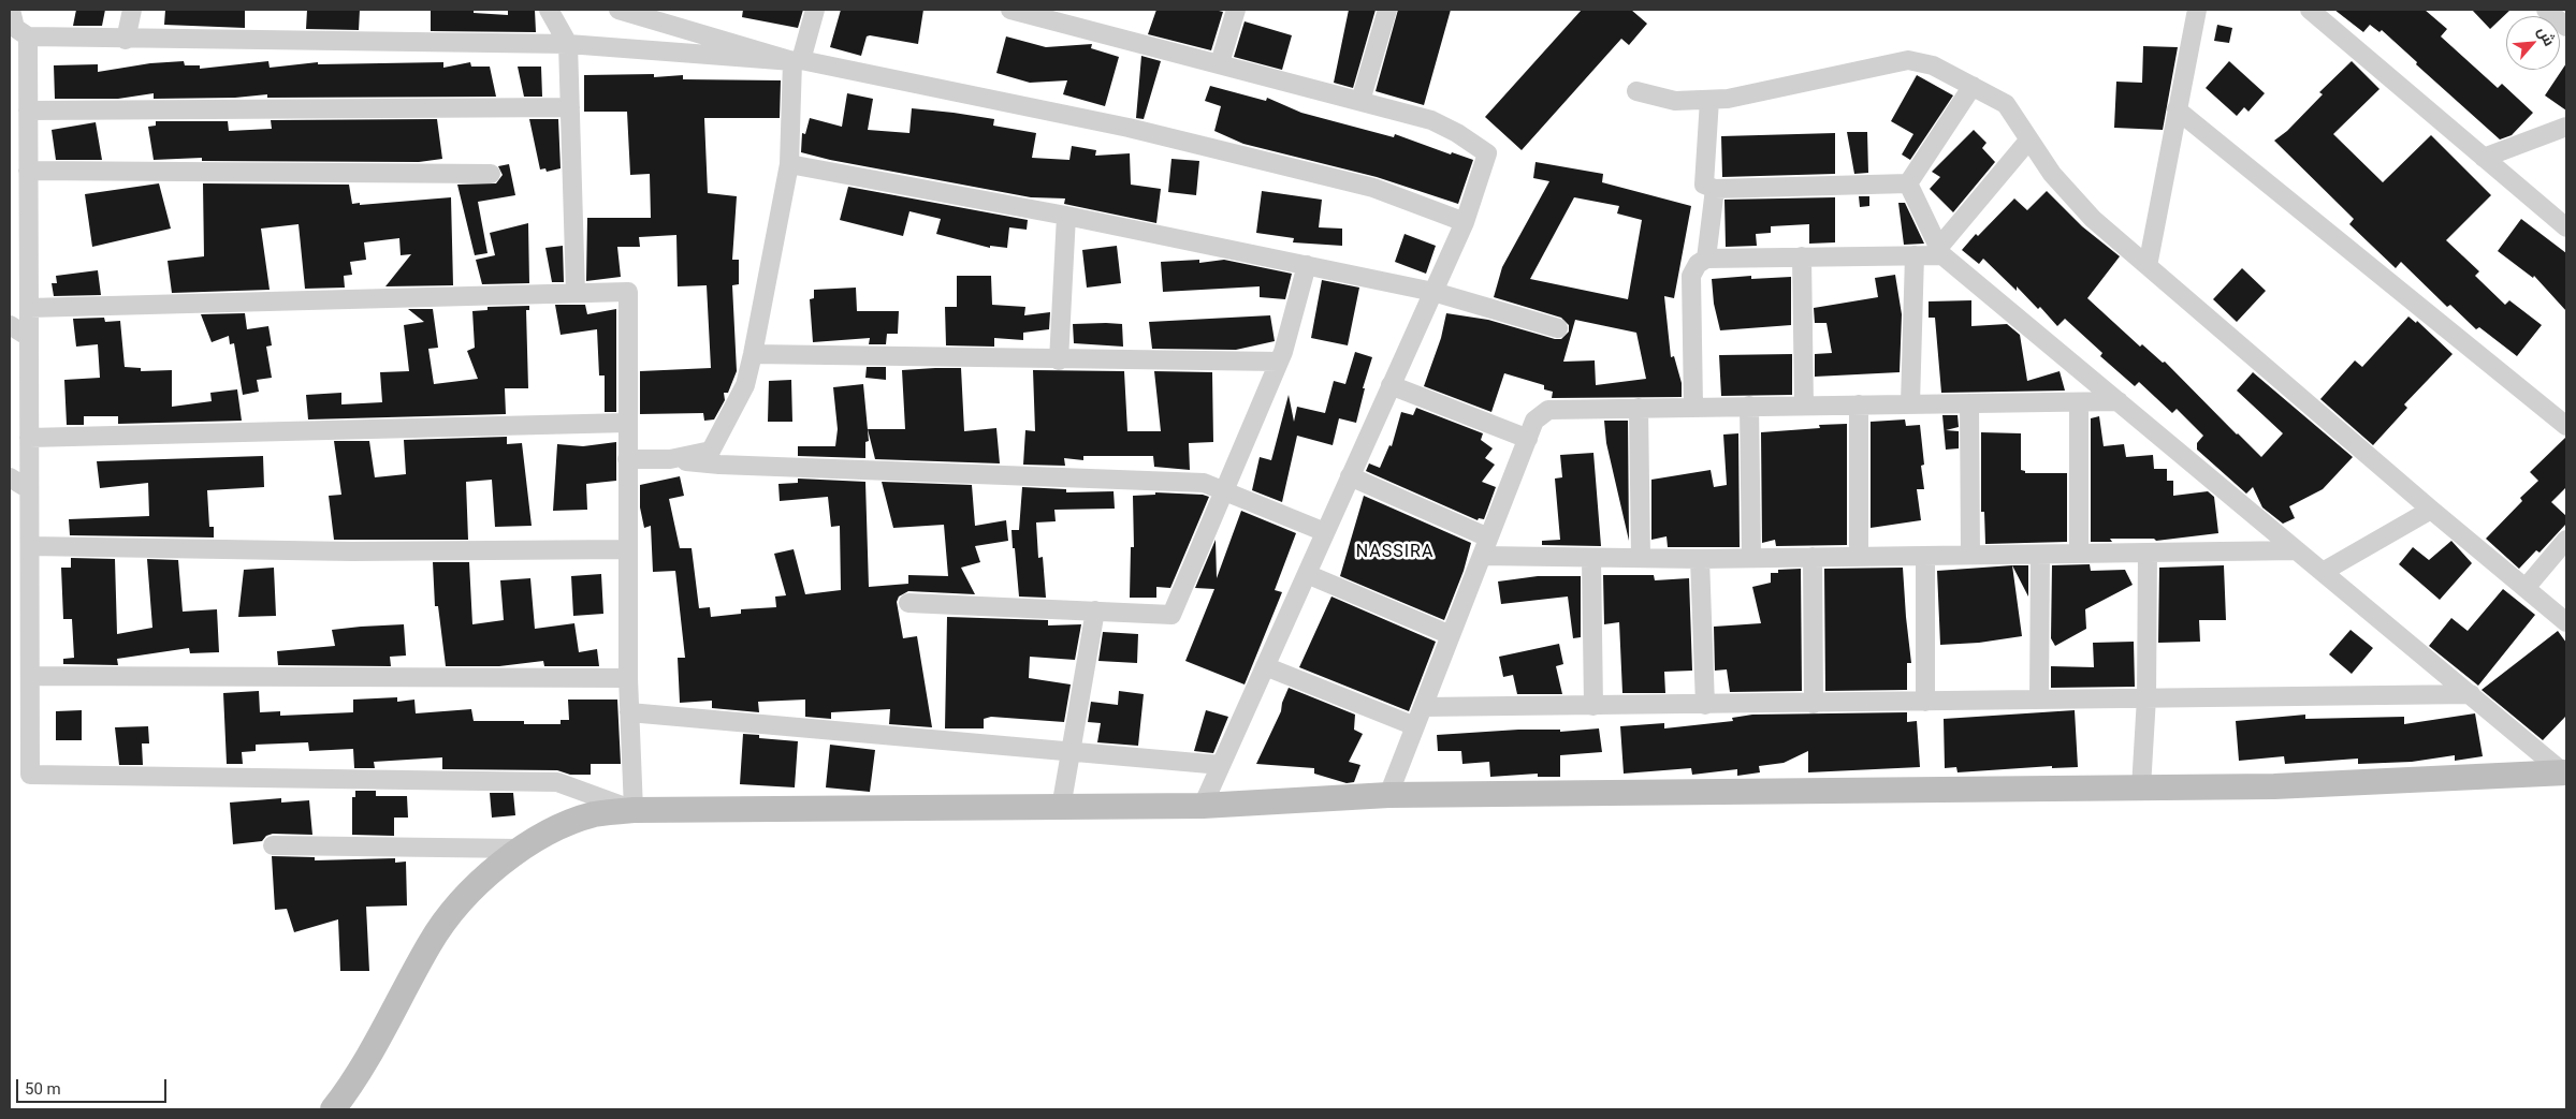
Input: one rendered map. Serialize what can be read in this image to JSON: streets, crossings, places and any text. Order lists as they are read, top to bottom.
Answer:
{
  "districts": ["NASSIRA"],
  "scale_bar": "50 m",
  "north": "top right"
}
